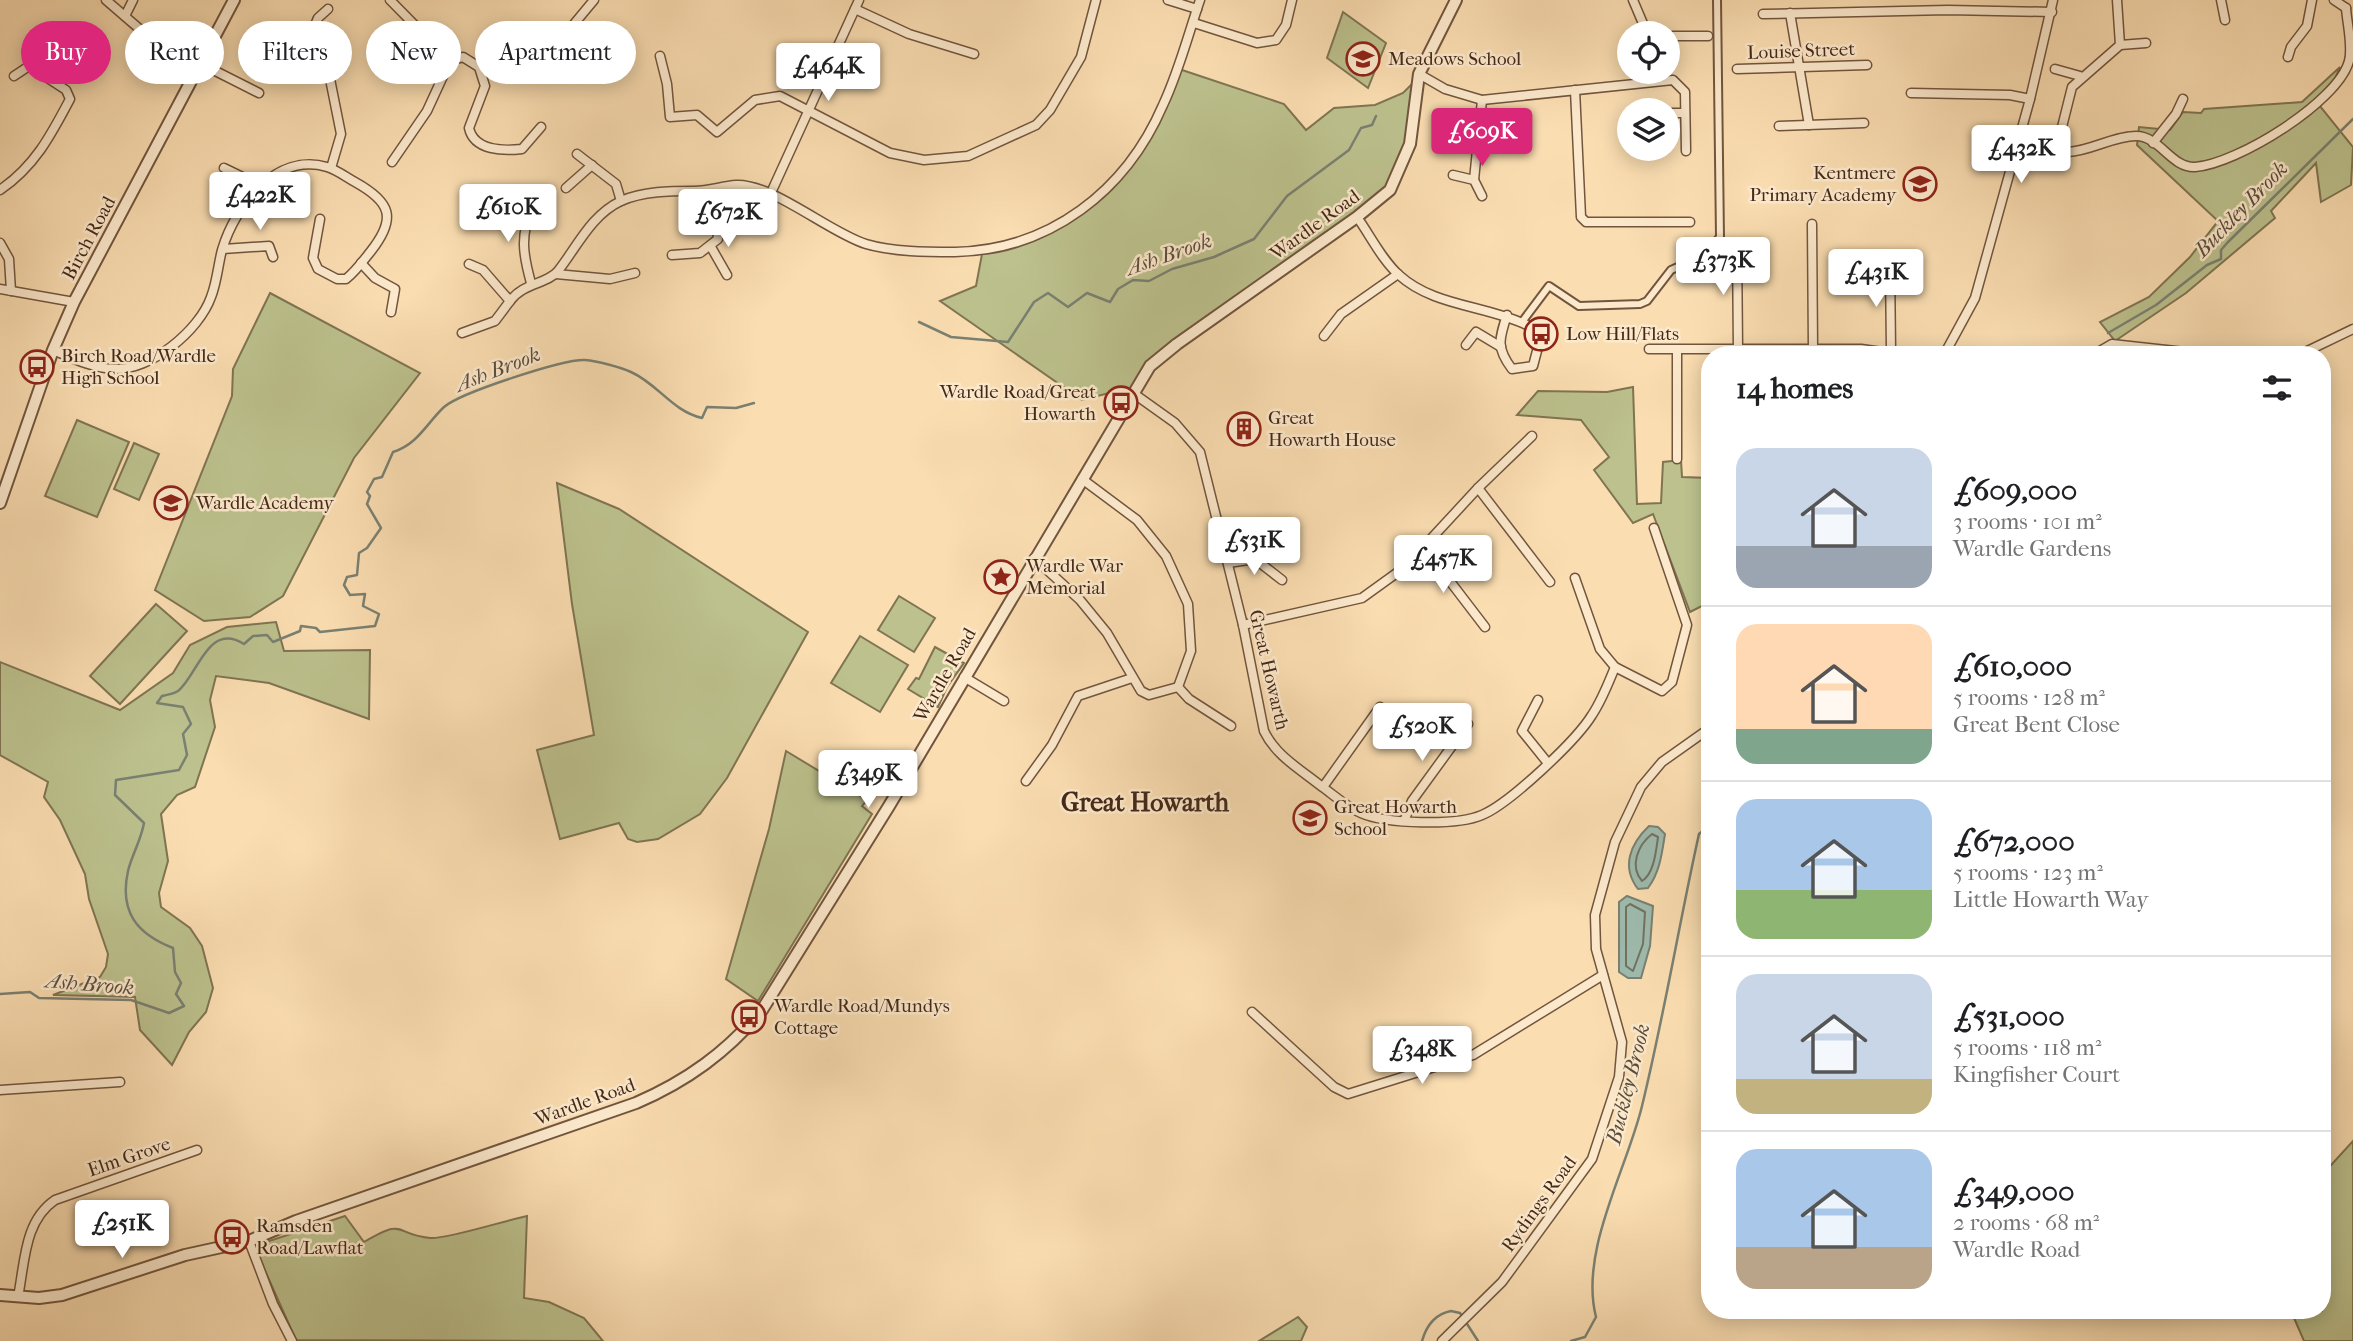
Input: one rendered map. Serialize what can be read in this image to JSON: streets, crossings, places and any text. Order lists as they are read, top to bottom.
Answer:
{
  "streets": {
    "street": [
      "Louise Street",
      "Wardle Road",
      "Birch Road",
      "Great Howarth",
      "Elm Grove",
      "Rydings Road"
    ]
  },
  "crossings": [
    ["Wardle Road", "Great Howarth"],
    ["Wardle Road", "Elm Grove"]
  ],
  "districts": ["Great Howarth"],
  "water": ["Buckley Brook", "Ash Brook"],
  "places": {
    "school or university": [
      "Meadows School",
      "Kentmere Primary Academy",
      "Wardle Academy",
      "Great Howarth School"
    ],
    "bus stop": [
      "Low Hill/Flats",
      "Birch Road/Wardle High School",
      "Wardle Road/Great Howarth",
      "Wardle Road/Mundys Cottage",
      "Ramsden Road/Lawflat"
    ],
    "building": ["Great Howarth House"],
    "place": ["Wardle War Memorial"]
  },
  "page": {
    "chip": [
      "Buy",
      "Rent",
      "Filters",
      "New",
      "Apartment"
    ],
    "price": [
      "£464K",
      "£609K",
      "£432K",
      "£422K",
      "£610K",
      "£672K",
      "£373K",
      "£431K",
      "£531K",
      "£457K",
      "£520K",
      "£349K",
      "£348K",
      "£251K"
    ],
    "heading": "14 homes",
    "list": [
      {
        "name": "£609,000",
        "note": "3 rooms · 101 m² · Wardle Gardens"
      },
      {
        "name": "£610,000",
        "note": "5 rooms · 128 m² · Great Bent Close"
      },
      {
        "name": "£672,000",
        "note": "5 rooms · 123 m² · Little Howarth Way"
      },
      {
        "name": "£531,000",
        "note": "5 rooms · 118 m² · Kingfisher Court"
      },
      {
        "name": "£349,000",
        "note": "2 rooms · 68 m² · Wardle Road"
      }
    ]
  }
}
